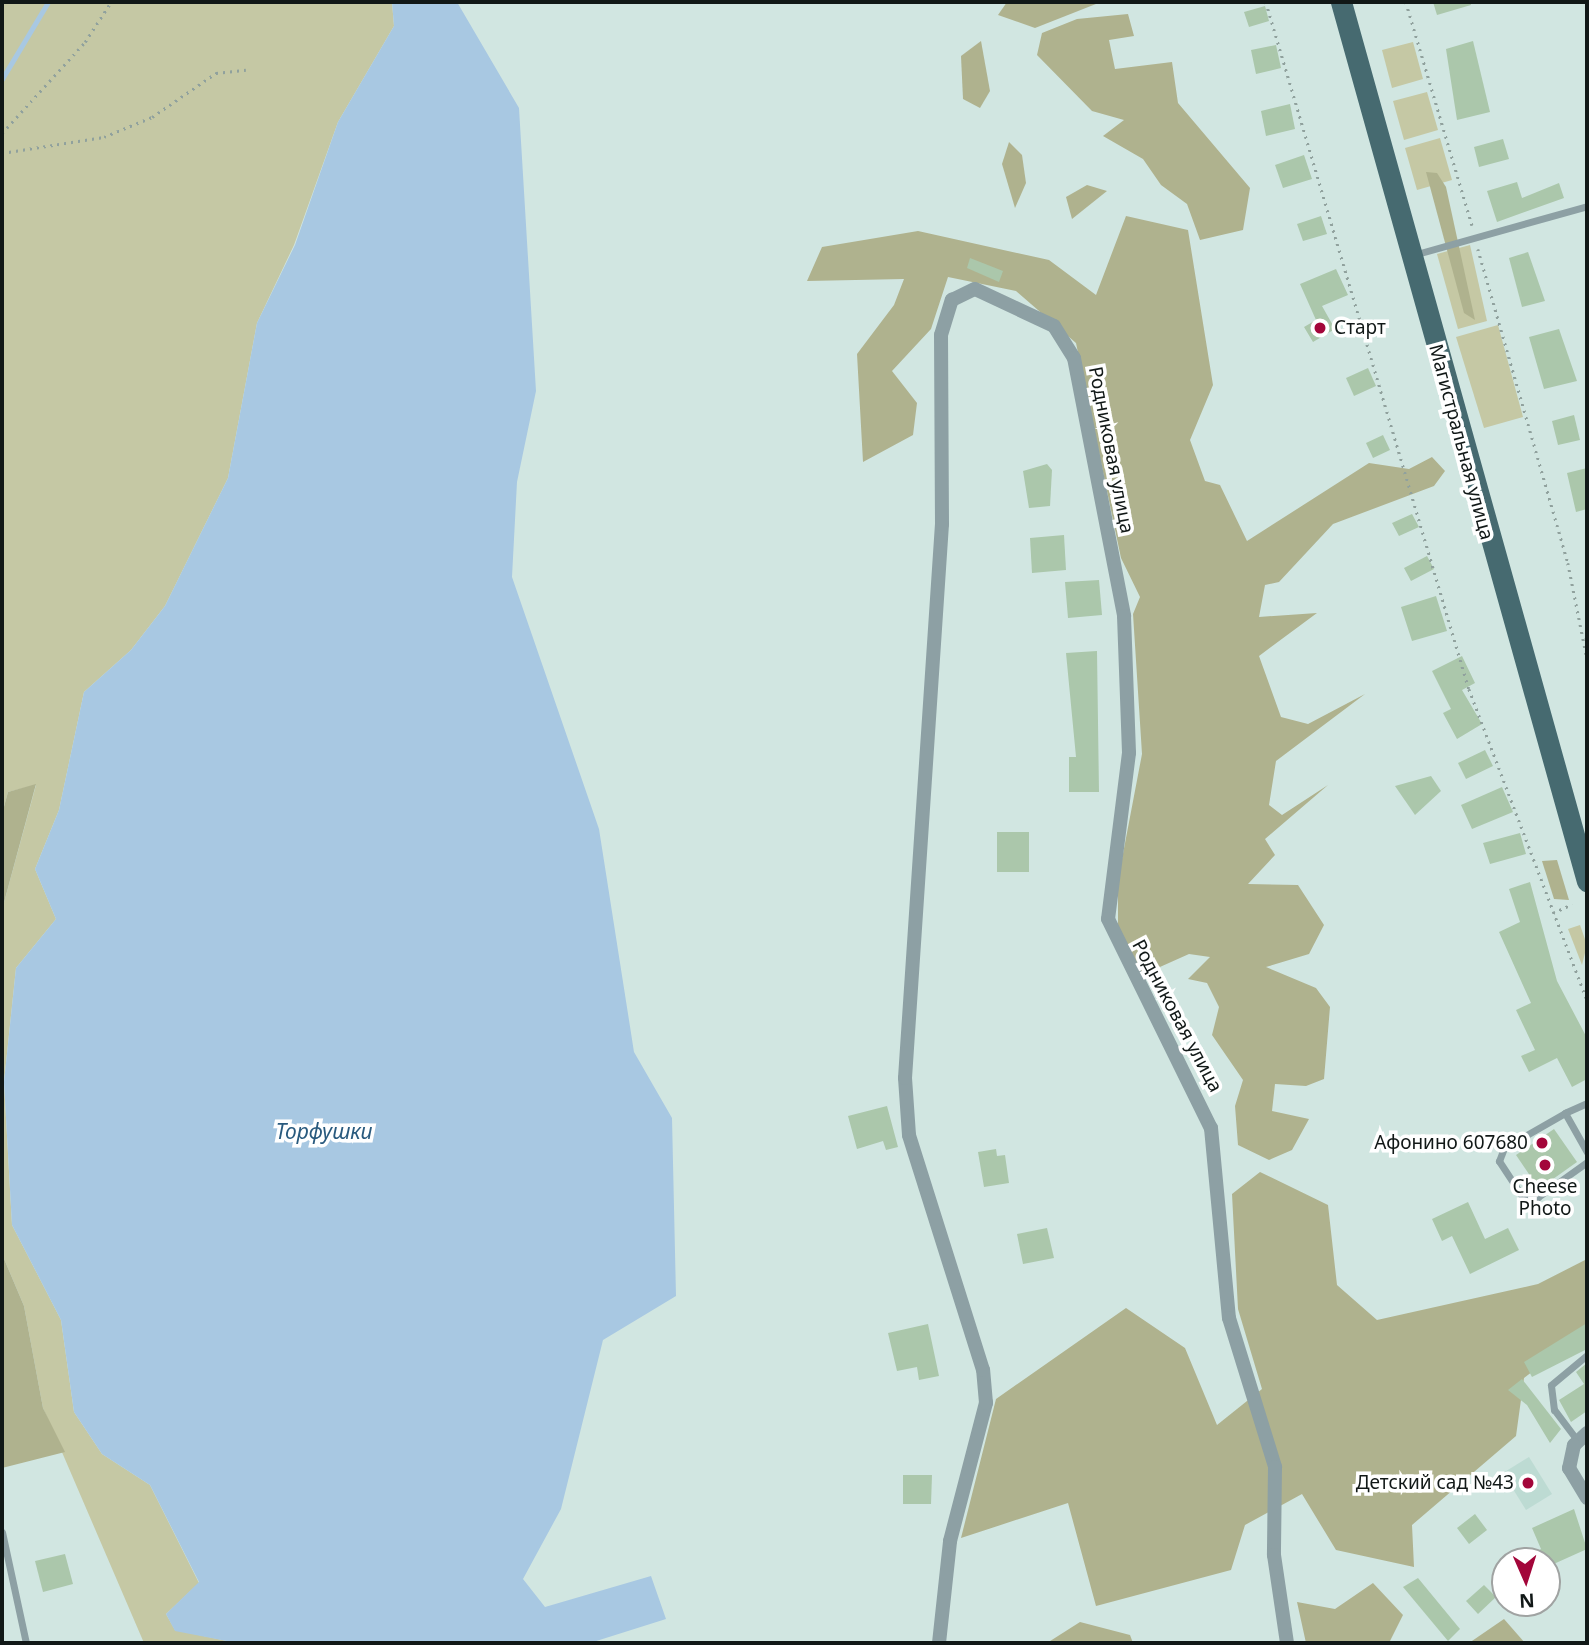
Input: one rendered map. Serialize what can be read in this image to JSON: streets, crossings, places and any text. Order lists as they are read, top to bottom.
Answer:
{
  "streets": {
    "main road": ["Магистральная улица"],
    "street": ["Родниковая улица"]
  },
  "water": ["Торфушки"],
  "places": [
    "Старт",
    "Афонино 607680",
    "Cheese Photo",
    "Детский сад №43"
  ],
  "north": "bottom"
}
